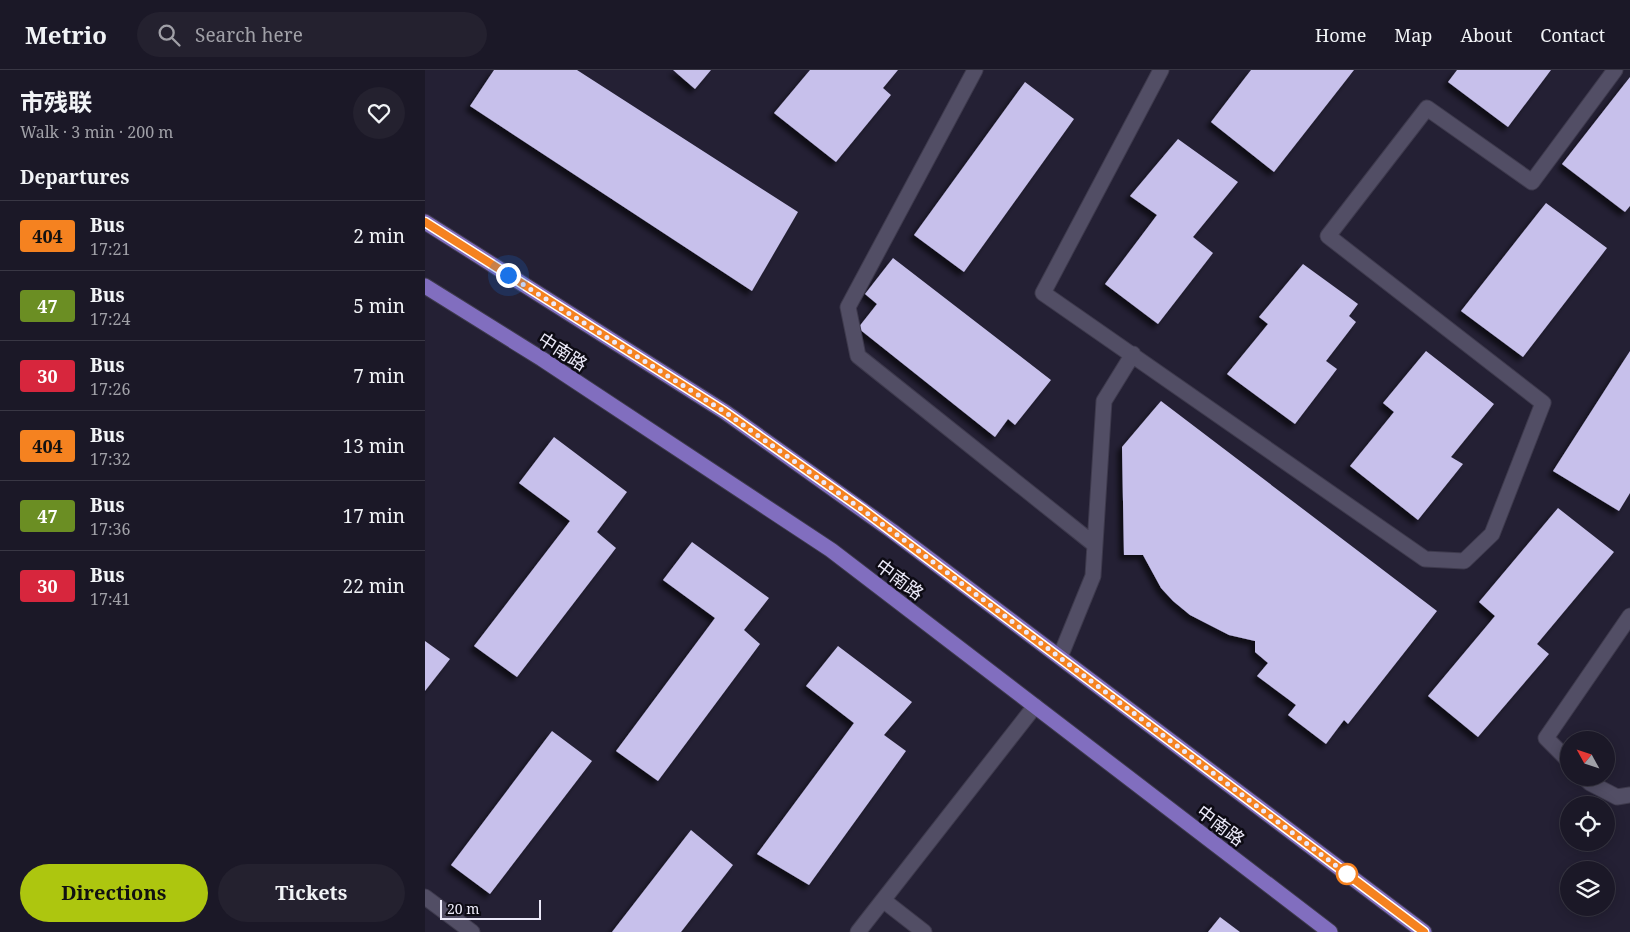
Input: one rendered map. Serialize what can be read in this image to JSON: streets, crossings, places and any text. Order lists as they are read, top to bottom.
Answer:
{
  "streets": {
    "main road": ["中南路"]
  },
  "lines": ["bus line 404"],
  "scale_bar": "20 m",
  "north": "top left",
  "page": {
    "header": "Metrio",
    "search": "Search here",
    "nav": [
      "Home",
      "Map",
      "About",
      "Contact"
    ],
    "heading": [
      ["市残联", "Walk · 3 min · 200 m"],
      "Departures"
    ],
    "list": [
      {
        "mark": "404",
        "name": "Bus",
        "note": "17:21",
        "value": "2 min"
      },
      {
        "mark": "47",
        "name": "Bus",
        "note": "17:24",
        "value": "5 min"
      },
      {
        "mark": "30",
        "name": "Bus",
        "note": "17:26",
        "value": "7 min"
      },
      {
        "mark": "404",
        "name": "Bus",
        "note": "17:32",
        "value": "13 min"
      },
      {
        "mark": "47",
        "name": "Bus",
        "note": "17:36",
        "value": "17 min"
      },
      {
        "mark": "30",
        "name": "Bus",
        "note": "17:41",
        "value": "22 min"
      }
    ],
    "buttons": ["Directions", "Tickets"],
    "scale": "20 m"
  }
}
